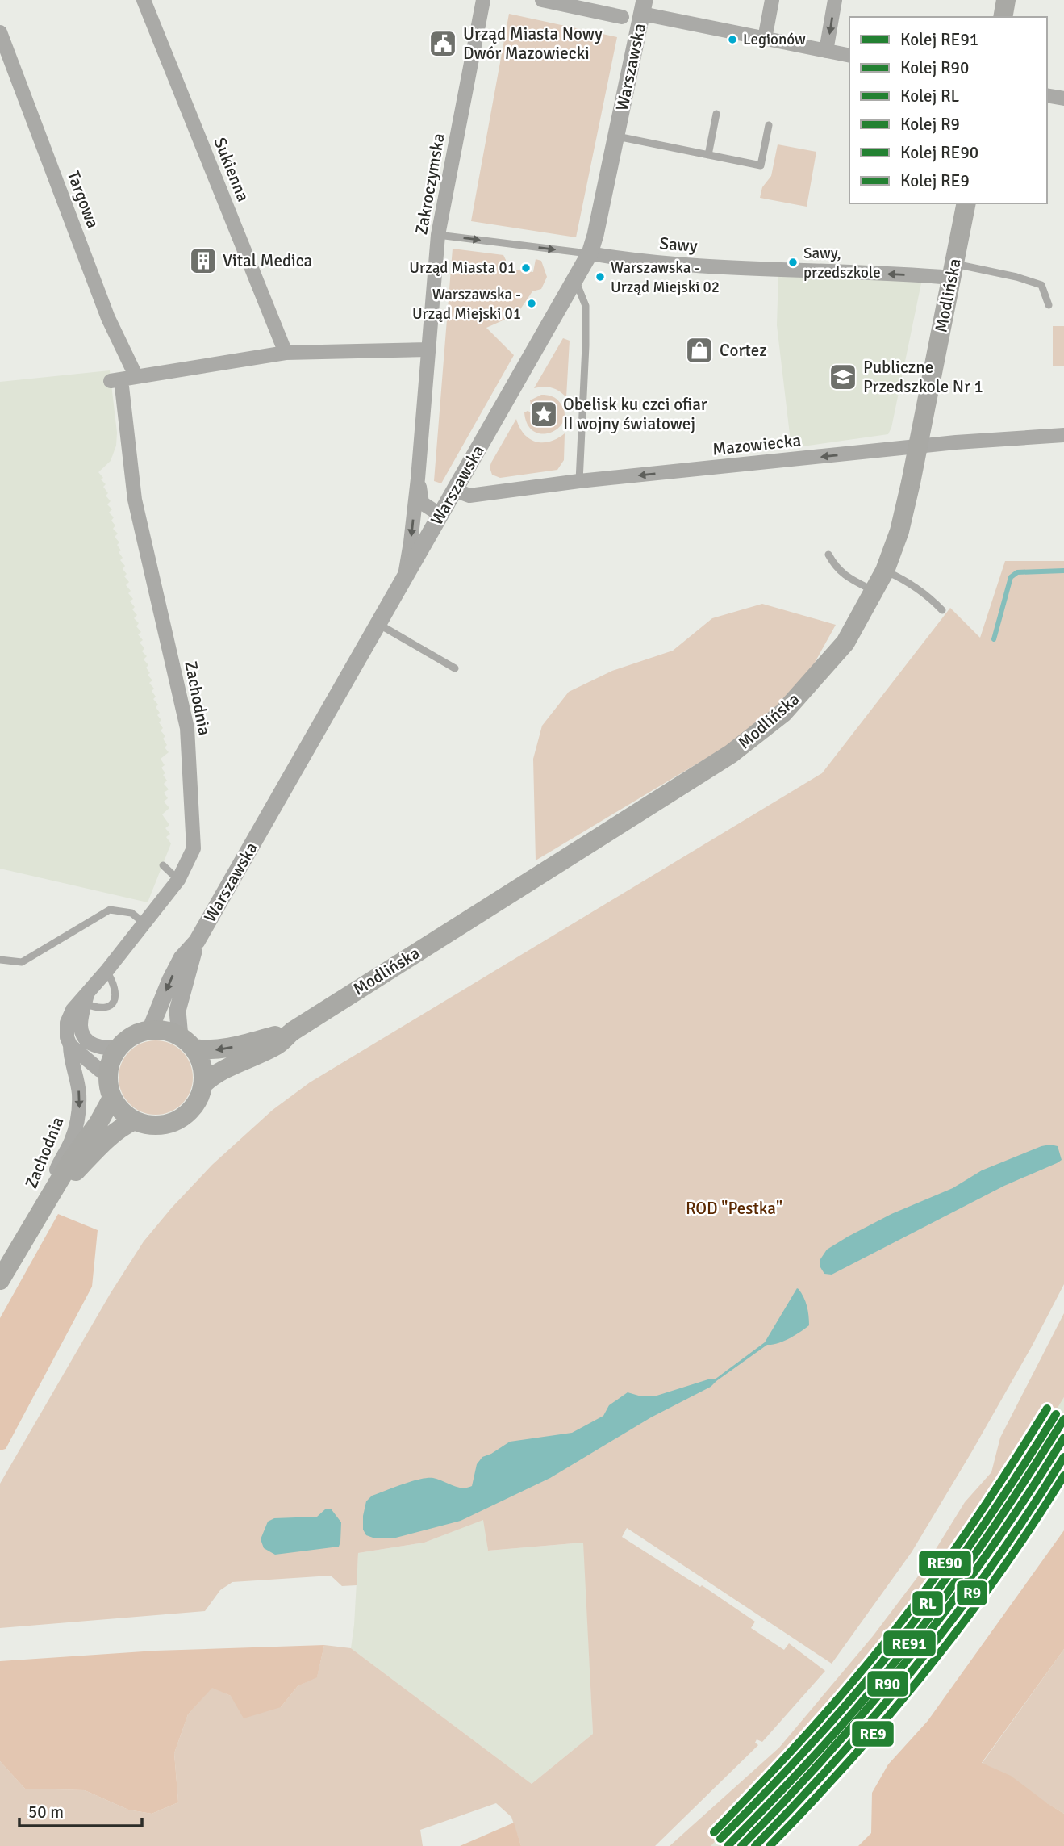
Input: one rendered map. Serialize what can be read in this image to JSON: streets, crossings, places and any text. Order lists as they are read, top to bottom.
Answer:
{
  "streets": {
    "main road": ["Modlińska"],
    "street": [
      "Warszawska",
      "Sukienna",
      "Zakroczymska",
      "Targowa",
      "Sawy",
      "Mazowiecka",
      "Zachodnia"
    ]
  },
  "crossings": [
    ["Warszawska", "Zakroczymska"],
    ["Warszawska", "Sawy"],
    ["Warszawska", "Modlińska"],
    ["Warszawska", "Mazowiecka"],
    ["Zakroczymska", "Sawy"],
    ["Targowa", "Zachodnia"],
    ["Sawy", "Modlińska"],
    ["Modlińska", "Mazowiecka"]
  ],
  "one_way": ["Mazowiecka"],
  "parks": ["ROD \"Pestka\""],
  "places": {
    "other": [
      "Legionów",
      "Sawy, przedszkole",
      "Urząd Miasta 01",
      "Warszawska - Urząd Miejski 02",
      "Warszawska - Urząd Miejski 01"
    ],
    "public building": ["Urząd Miasta Nowy Dwór Mazowiecki"],
    "building": ["Vital Medica"],
    "shop": ["Cortez"],
    "school or university": ["Publiczne Przedszkole Nr 1"],
    "place": ["Obelisk ku czci ofiar II wojny światowej"]
  },
  "lines": [
    "rail line RE90",
    "rail line RL",
    "rail line RE91",
    "rail line R90",
    "rail line R9",
    "rail line RE9"
  ],
  "legend": [
    "Kolej RE91",
    "Kolej R90",
    "Kolej RL",
    "Kolej R9",
    "Kolej RE90",
    "Kolej RE9"
  ],
  "scale_bar": "50 m"
}
